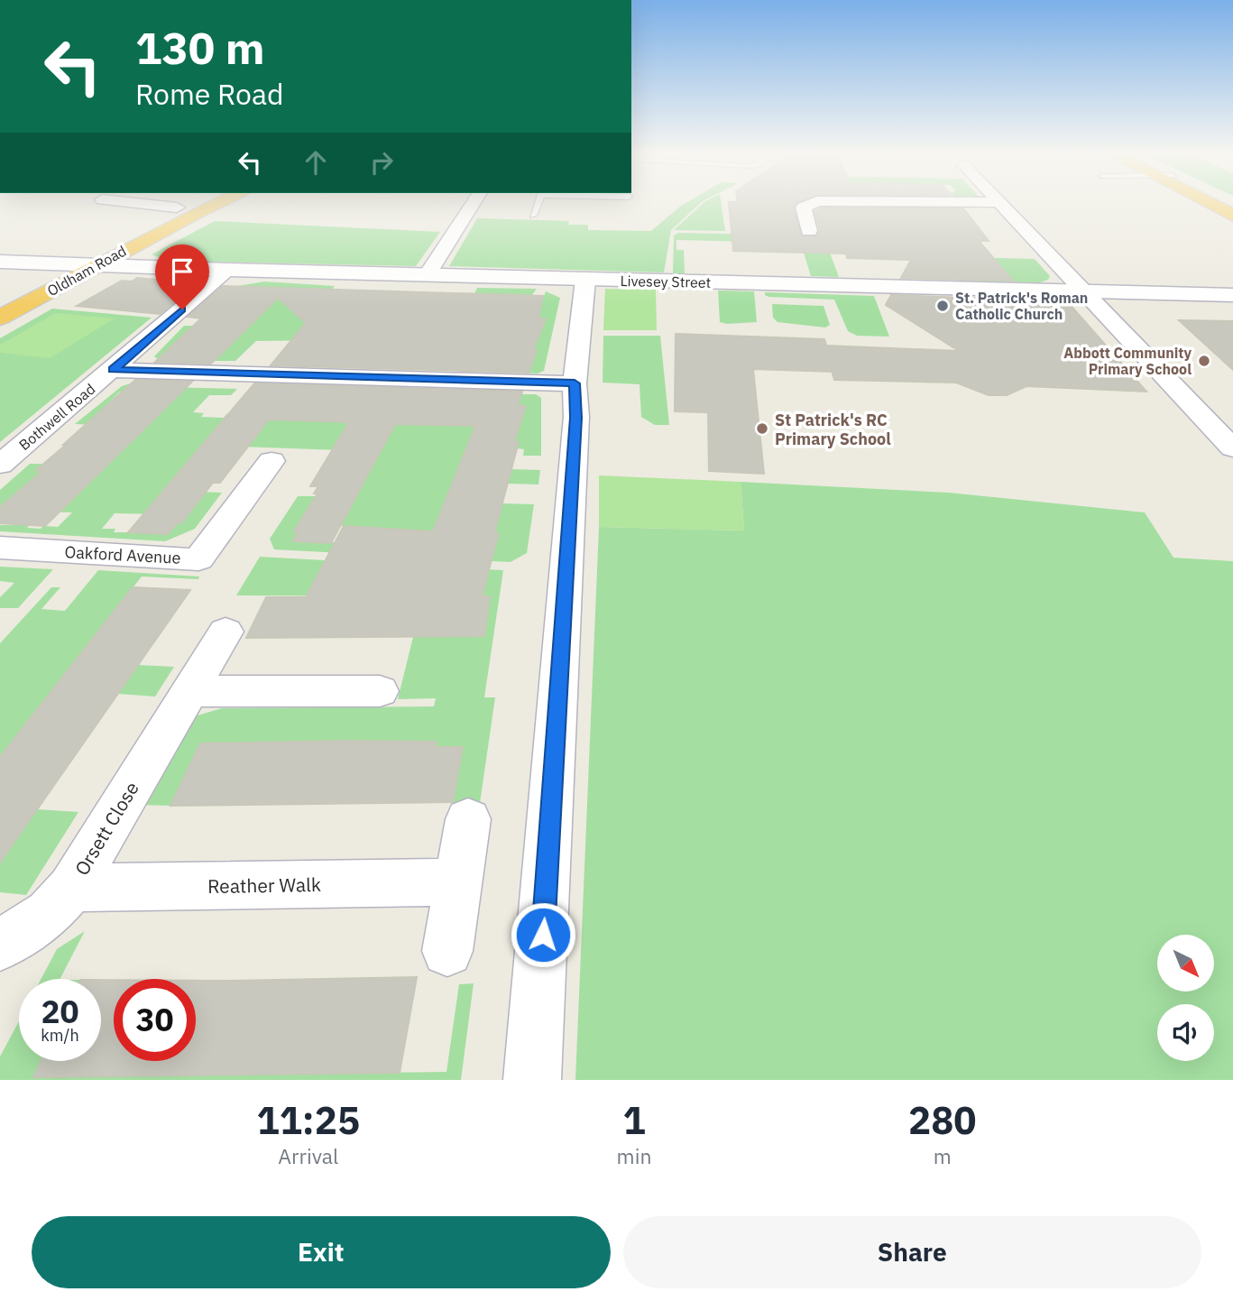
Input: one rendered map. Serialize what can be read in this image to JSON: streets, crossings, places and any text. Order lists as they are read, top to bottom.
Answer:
{
  "streets": {
    "highway": ["Oldham Road"],
    "street": [
      "Livesey Street",
      "Bothwell Road",
      "Oakford Avenue",
      "Orsett Close",
      "Reather Walk"
    ]
  },
  "crossings": [
    ["Oldham Road", "Livesey Street"],
    ["Livesey Street", "Bothwell Road"],
    ["Orsett Close", "Reather Walk"]
  ],
  "places": ["St. Patrick's Roman Catholic Church", "Abbott Community Primary School", "St Patrick's RC Primary School"],
  "north": "bottom right",
  "page": {
    "turn": ["130 m", "Rome Road"],
    "speed": "20 km/h",
    "limit": "30",
    "eta": [
      "11:25",
      "Arrival",
      "1",
      "min",
      "280",
      "m"
    ],
    "buttons": ["Exit", "Share"]
  }
}
